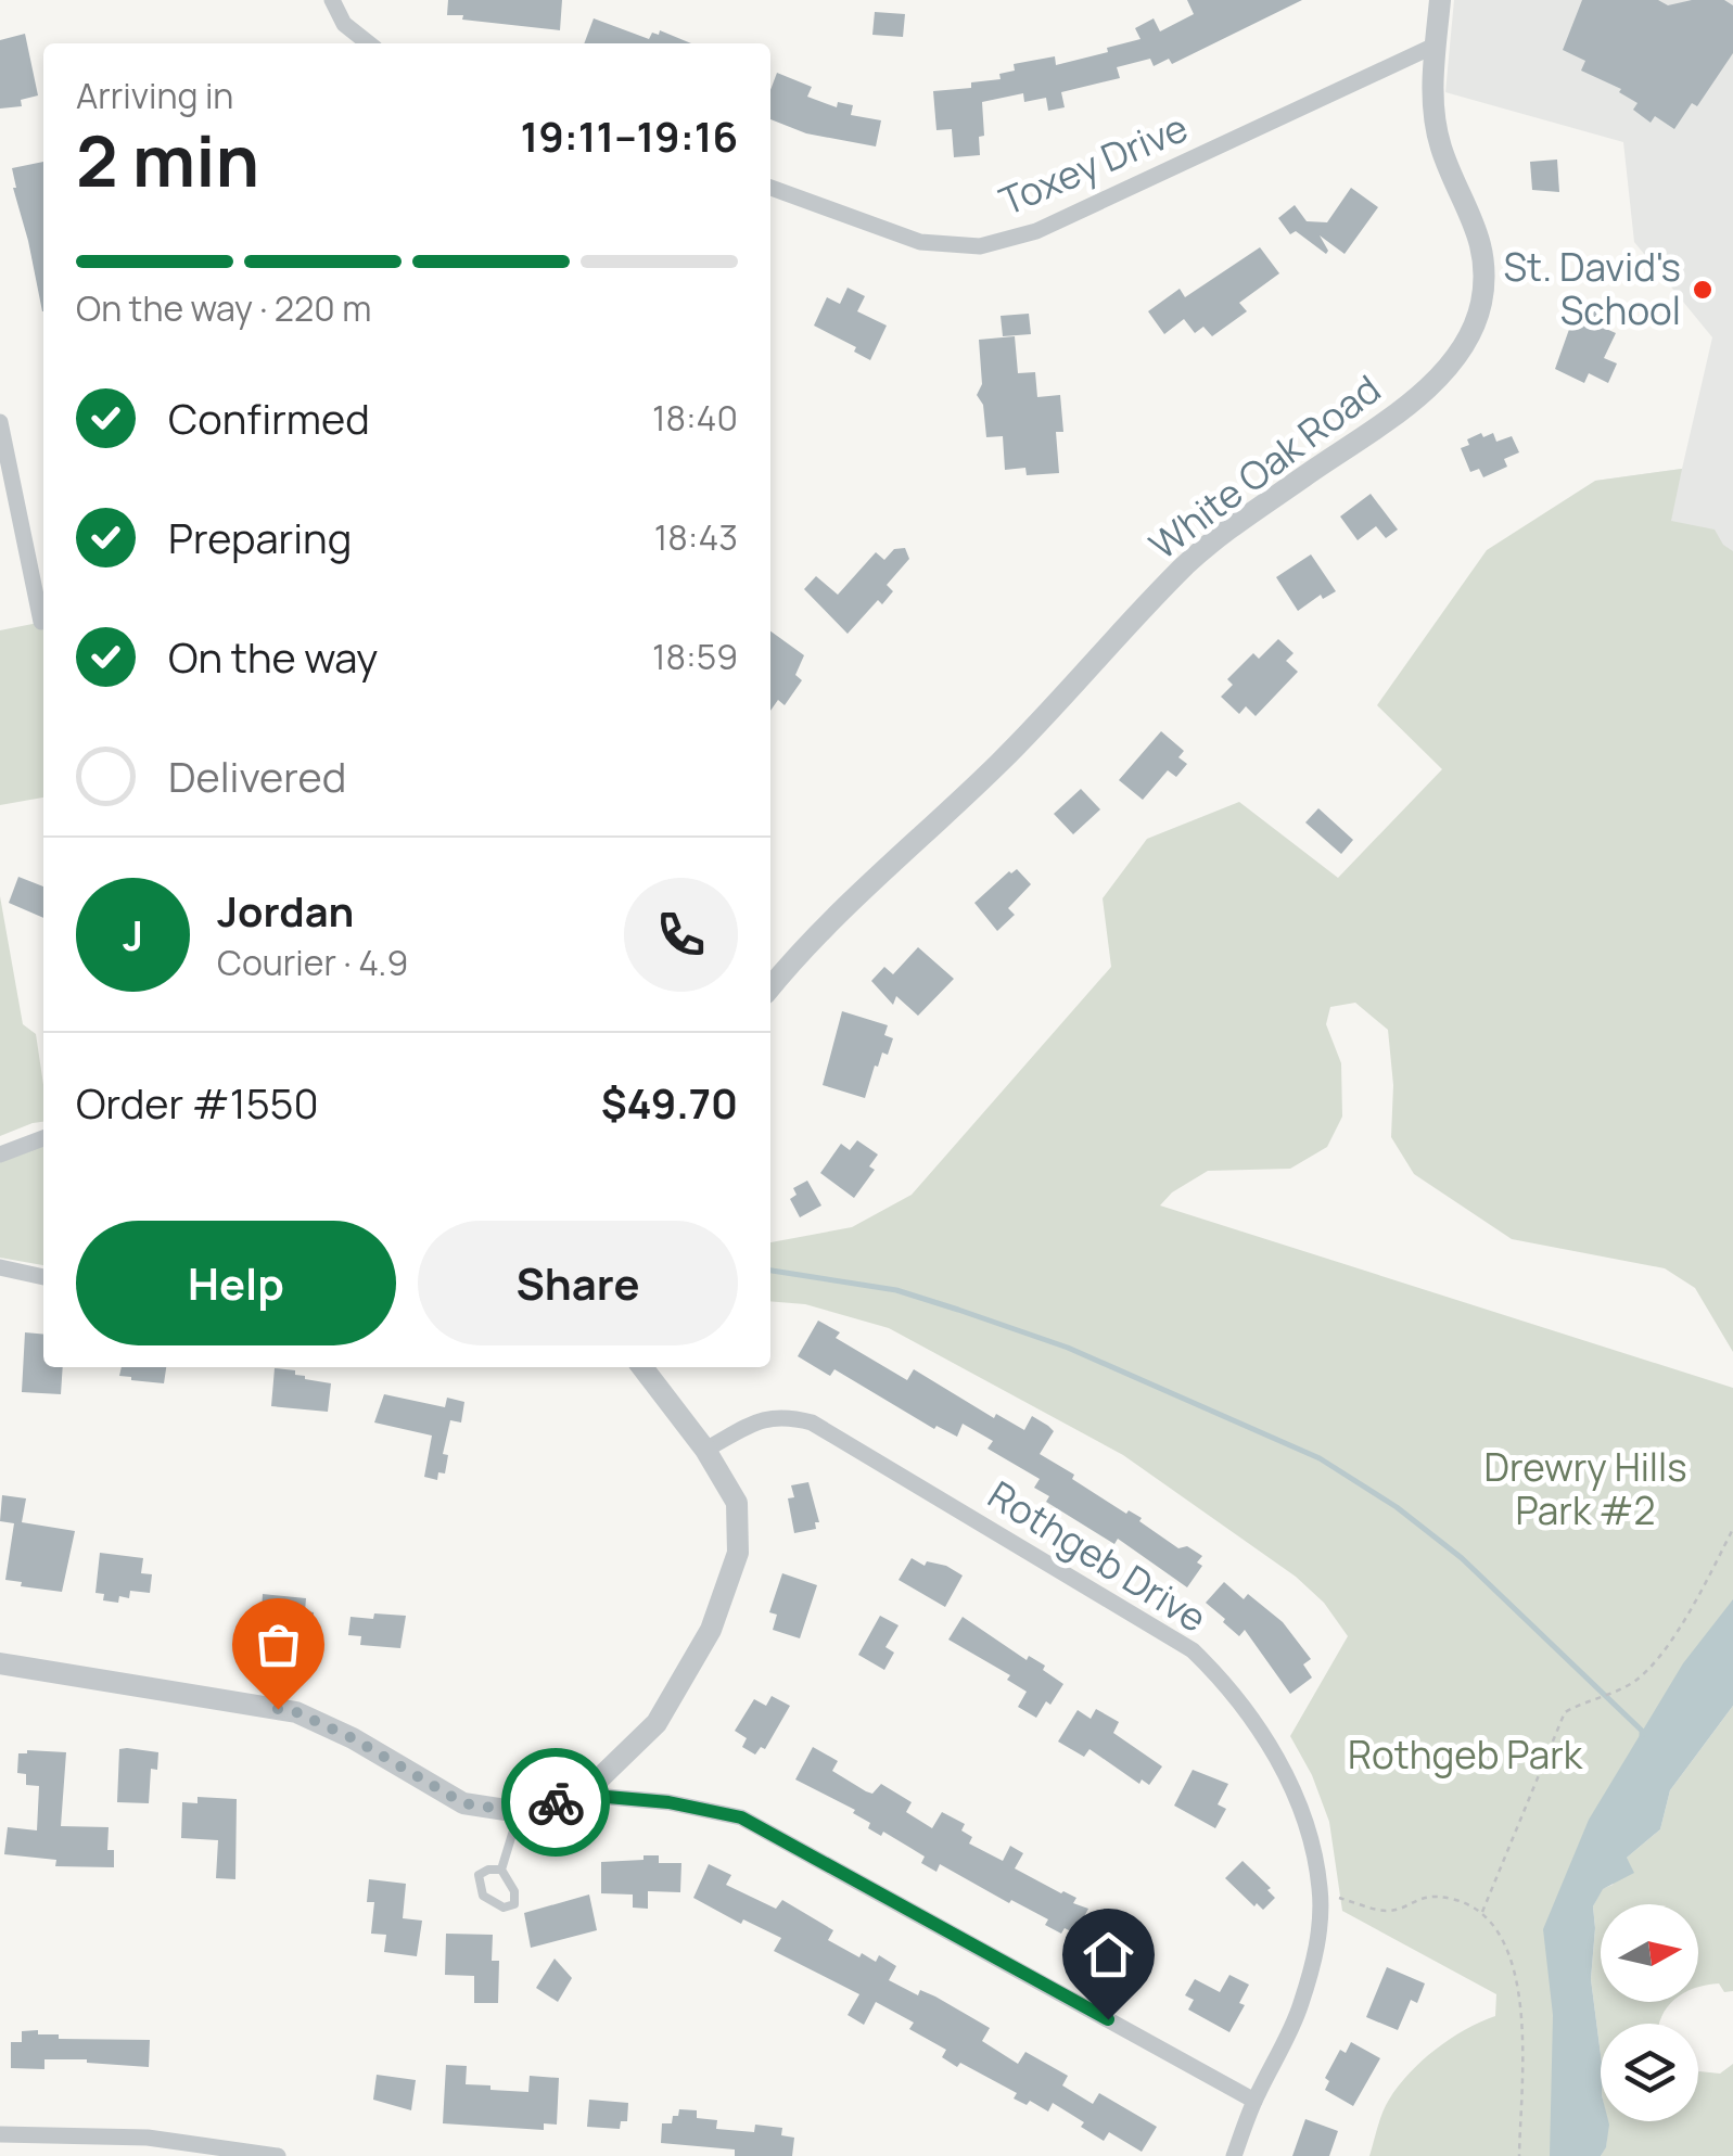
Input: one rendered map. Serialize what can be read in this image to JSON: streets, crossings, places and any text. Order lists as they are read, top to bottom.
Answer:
{
  "streets": {
    "street": ["Toxey Drive", "White Oak Road", "Rothgeb Drive"]
  },
  "crossings": [
    ["Toxey Drive", "White Oak Road"]
  ],
  "parks": ["Drewry Hills Park #2", "Rothgeb Park"],
  "places": ["St. David's School"],
  "north": "right",
  "page": {
    "heading": ["2 min", "Arriving in", "19:11–19:16"],
    "panel": [
      "Jordan",
      "Courier · 4.9",
      "Order #1550",
      "$49.70"
    ],
    "bar": "On the way · 220 m",
    "list": [
      ["Confirmed", "18:40"],
      ["Preparing", "18:43"],
      ["On the way", "18:59"],
      "Delivered"
    ],
    "round": "J",
    "buttons": ["Help", "Share"]
  }
}
